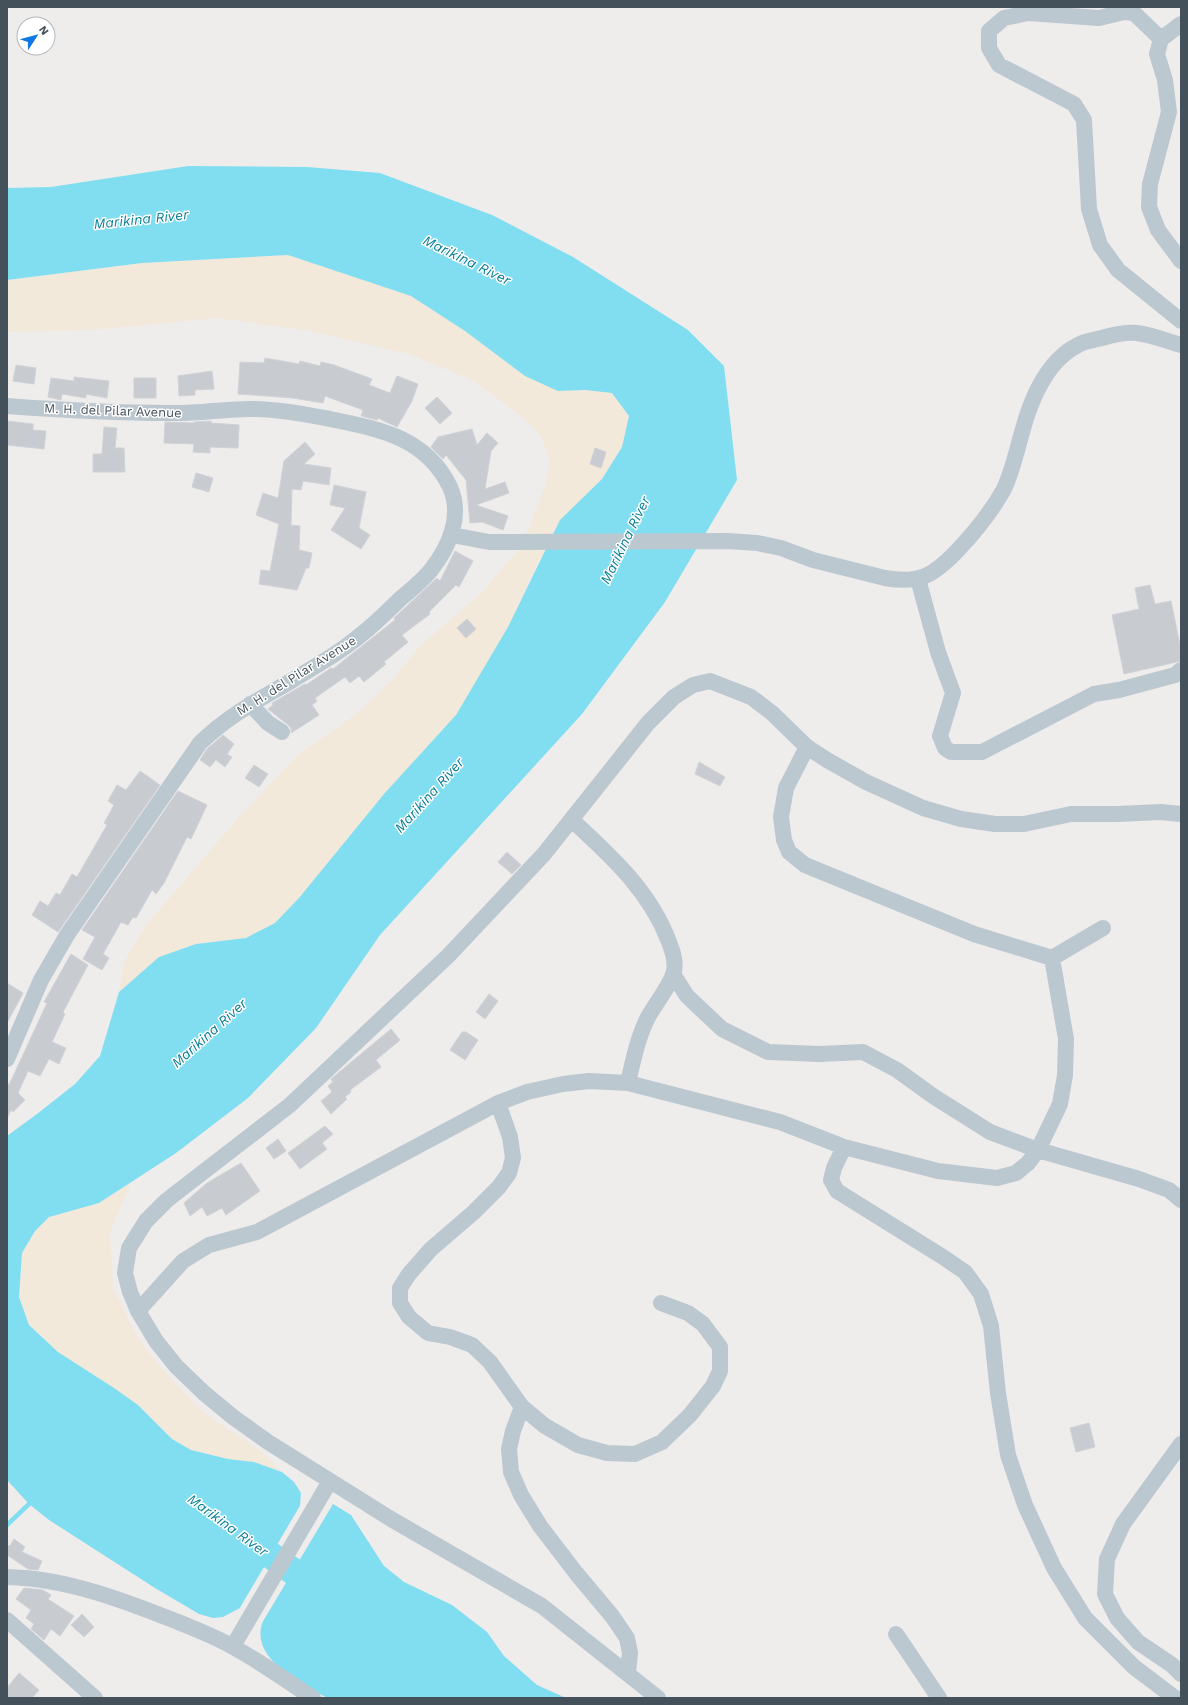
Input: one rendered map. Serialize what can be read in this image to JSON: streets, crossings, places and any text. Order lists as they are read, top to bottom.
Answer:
{
  "streets": {
    "street": ["M. H. del Pilar Avenue"]
  },
  "water": ["Marikina River"],
  "north": "top right"
}
